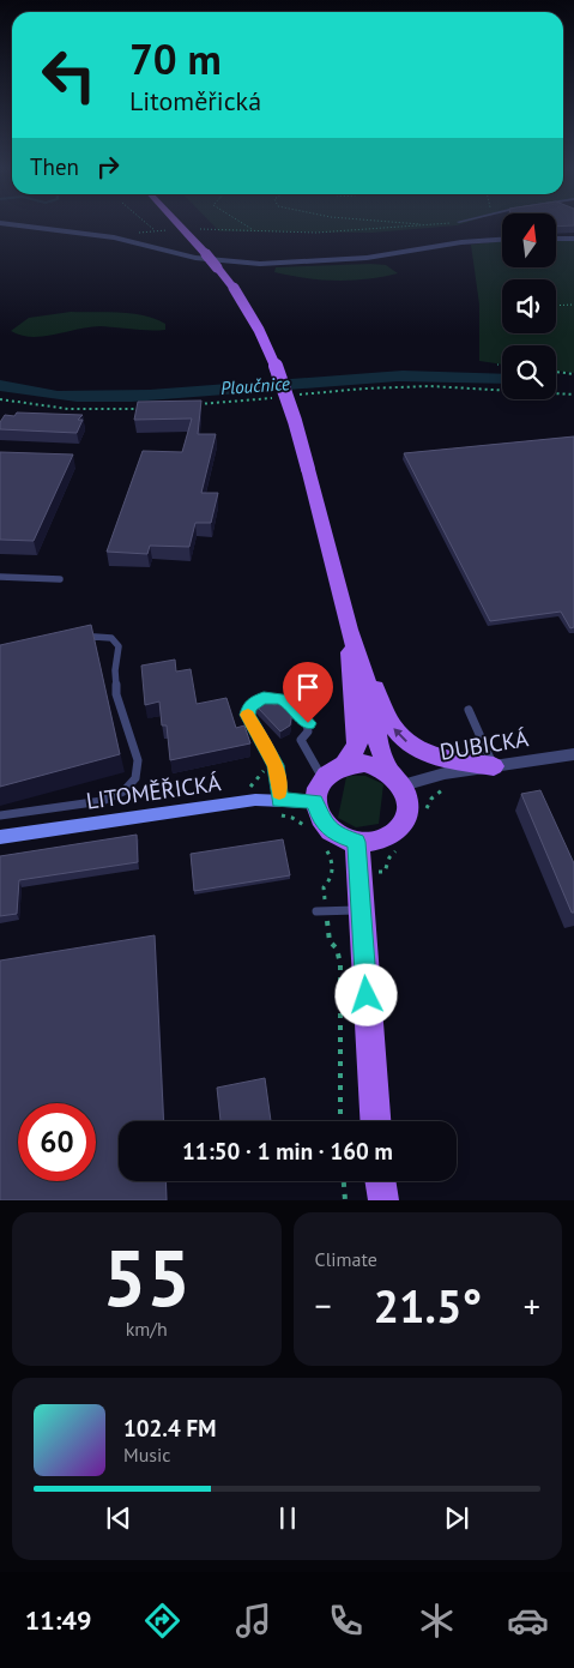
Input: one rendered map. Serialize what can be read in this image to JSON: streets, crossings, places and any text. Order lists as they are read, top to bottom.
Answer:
{
  "streets": {
    "street": ["DUBICKÁ", "LITOMĚŘICKÁ"]
  },
  "crossings": [
    ["DUBICKÁ", "LITOMĚŘICKÁ"]
  ],
  "water": ["Ploučnice"],
  "north": "top",
  "page": {
    "turn": ["70 m", "Litoměřická"],
    "then": "Then",
    "limit": "60",
    "trip": "11:50 · 1 min · 160 m",
    "tile": [
      ["55", "km/h"],
      "Climate"
    ],
    "heat": ["−", "21.5°", "+"],
    "song": ["102.4 FM", "Music"],
    "tabs": "11:49"
  }
}
